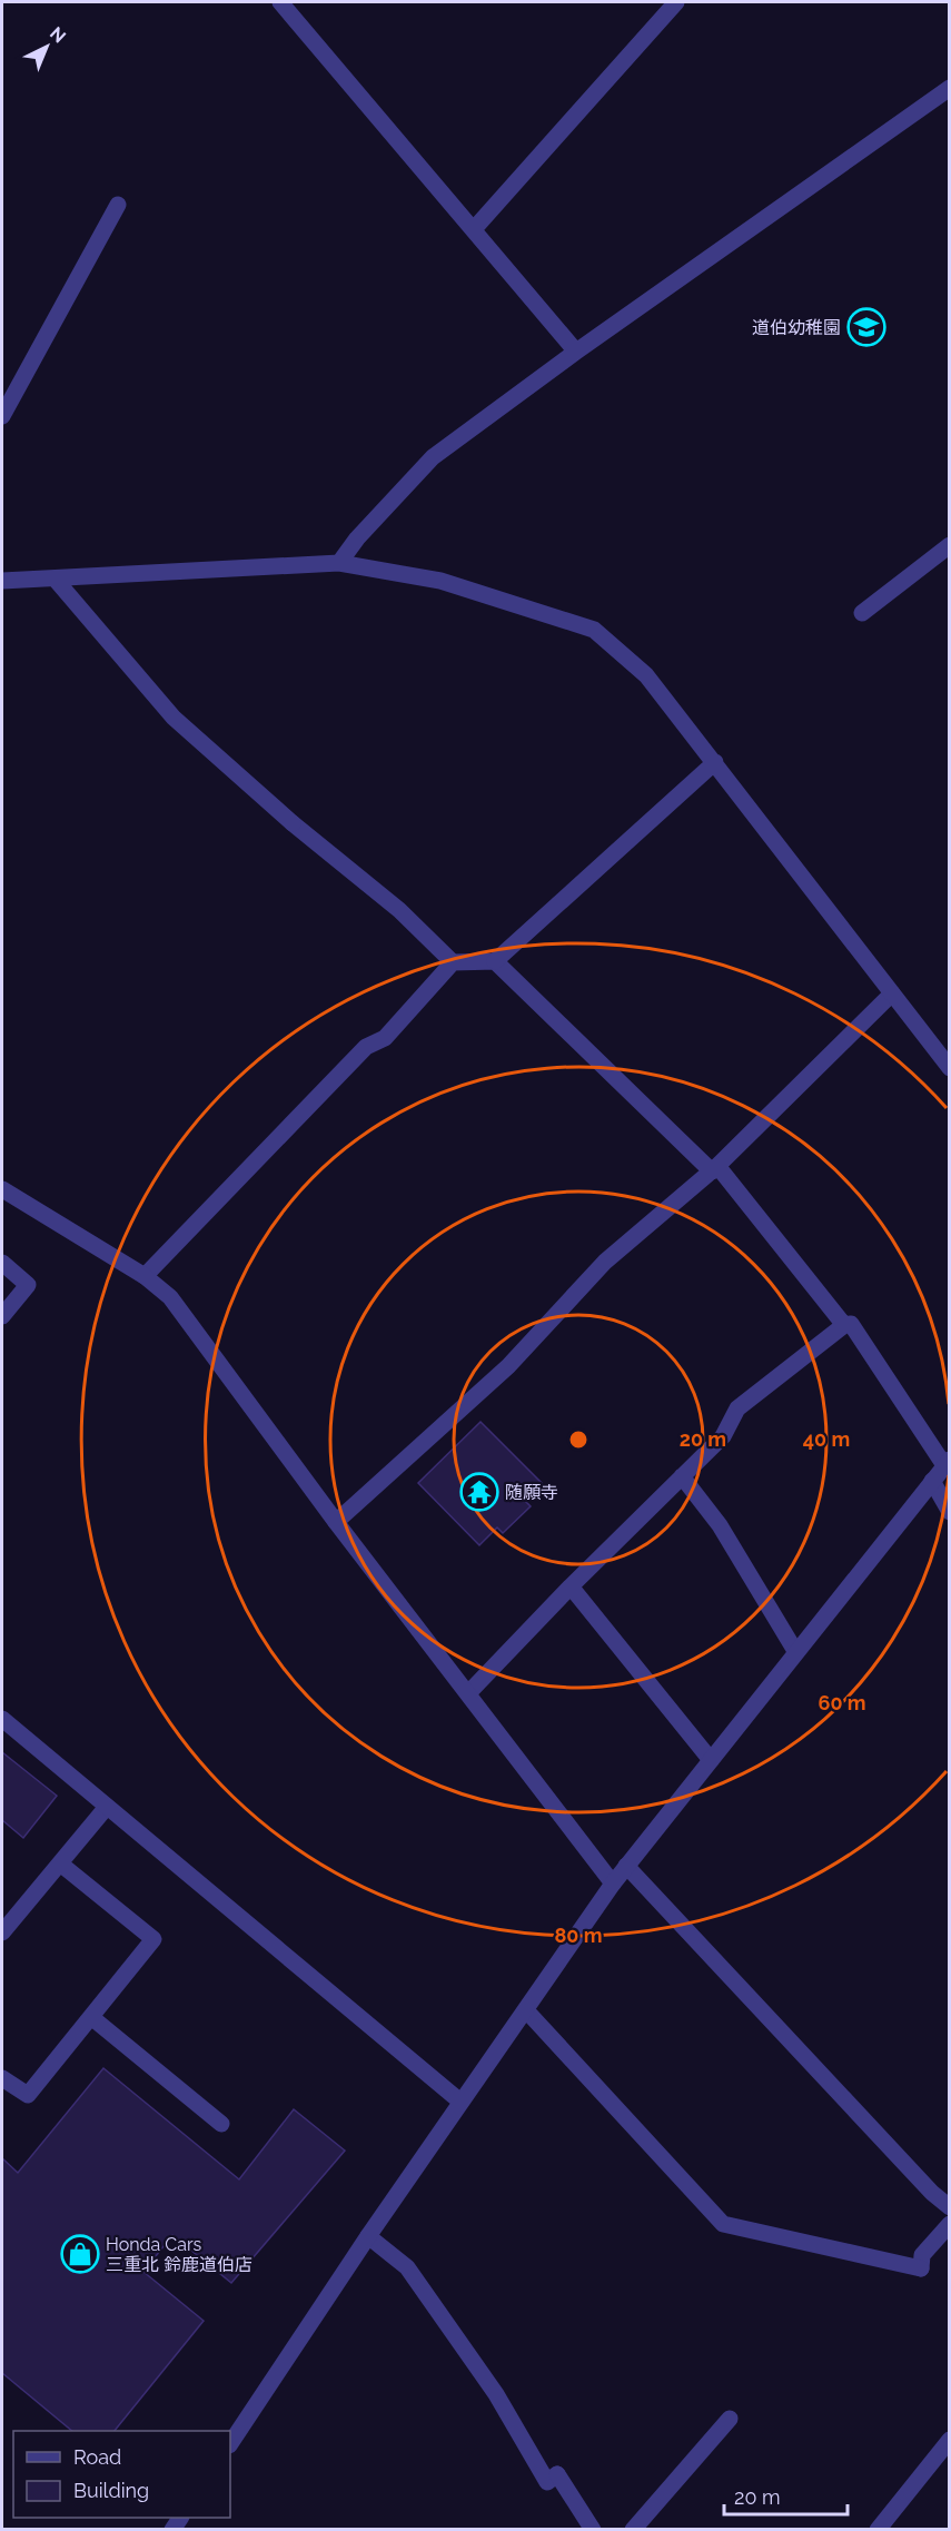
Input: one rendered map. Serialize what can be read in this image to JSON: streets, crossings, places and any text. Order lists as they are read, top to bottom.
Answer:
{
  "places": {
    "school or university": ["道伯幼稚園"],
    "temple": ["随願寺"],
    "shop": ["Honda Cars 三重北 鈴鹿道伯店"]
  },
  "legend": ["Road", "Building"],
  "scale_bar": "20 m",
  "north": "top right",
  "rings": [
    "20 m",
    "40 m",
    "60 m",
    "80 m"
  ]
}
